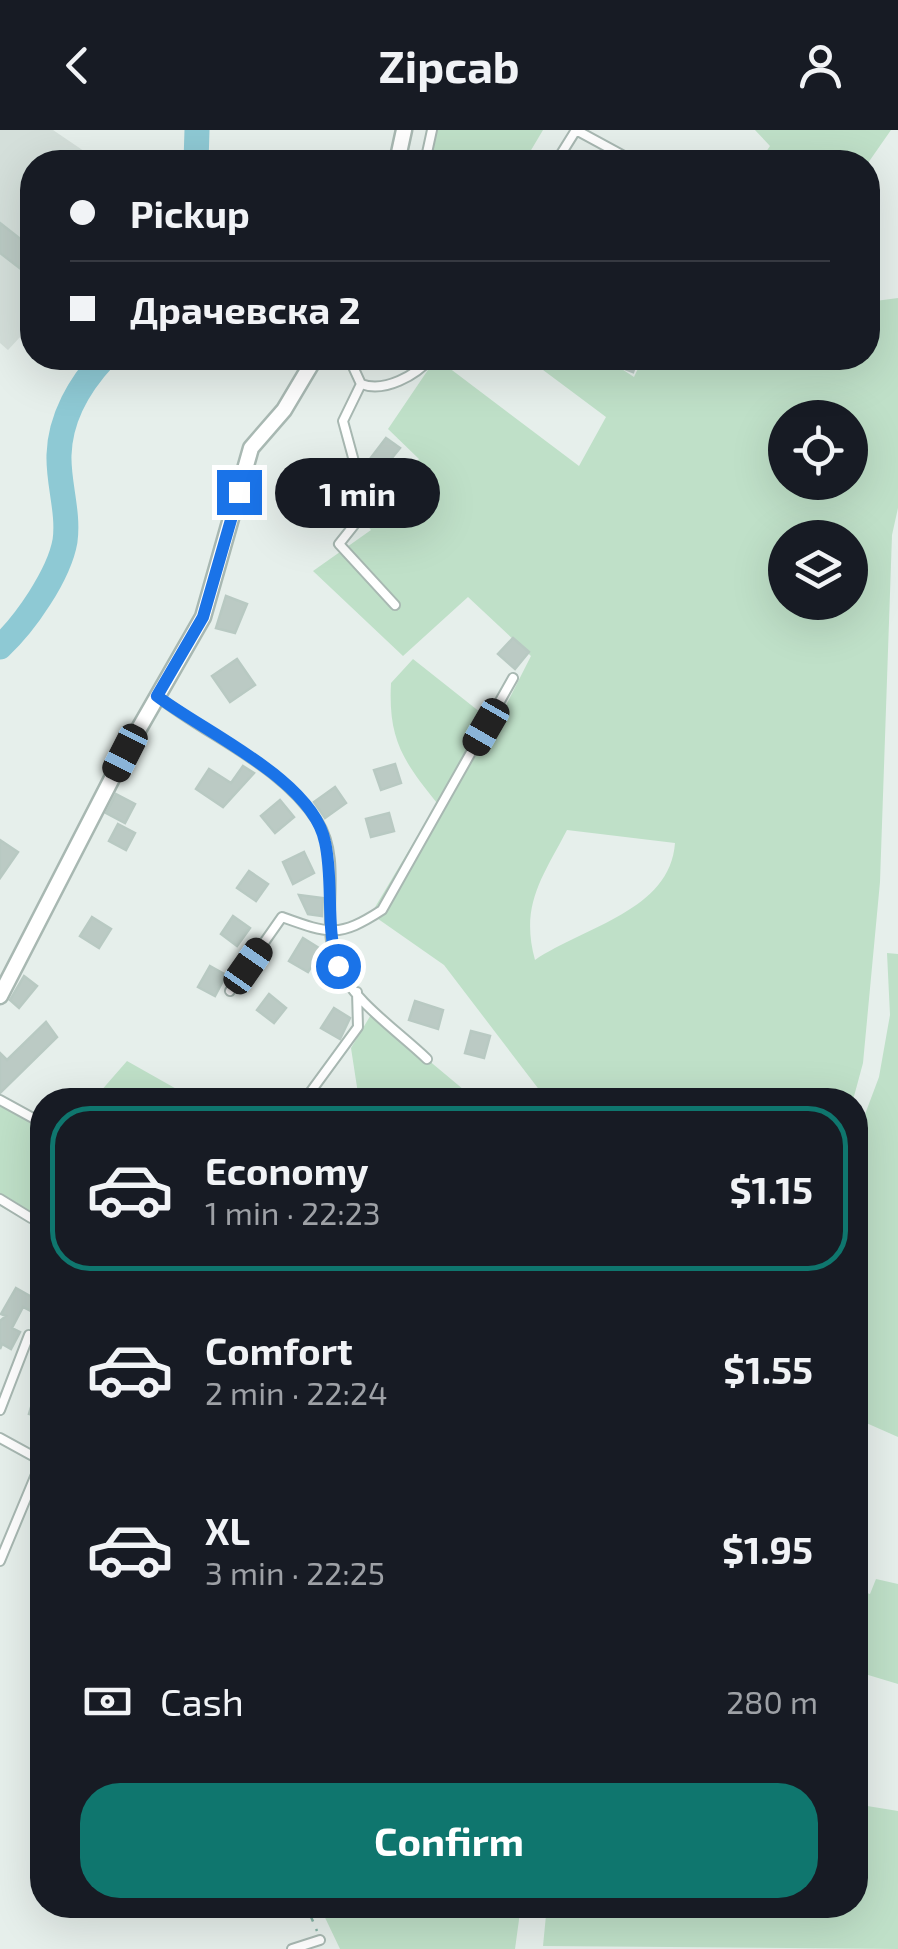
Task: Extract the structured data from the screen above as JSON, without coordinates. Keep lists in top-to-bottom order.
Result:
{
  "page": {
    "header": "Zipcab",
    "banner": ["Pickup", "Драчевска 2"],
    "bubble": "1 min",
    "list": [
      {
        "name": "Economy",
        "note": "1 min · 22:23",
        "value": "$1.15"
      },
      {
        "name": "Comfort",
        "note": "2 min · 22:24",
        "value": "$1.55"
      },
      {
        "name": "XL",
        "note": "3 min · 22:25",
        "value": "$1.95"
      }
    ],
    "pay": ["Cash", "280 m"],
    "buttons": "Confirm"
  }
}
